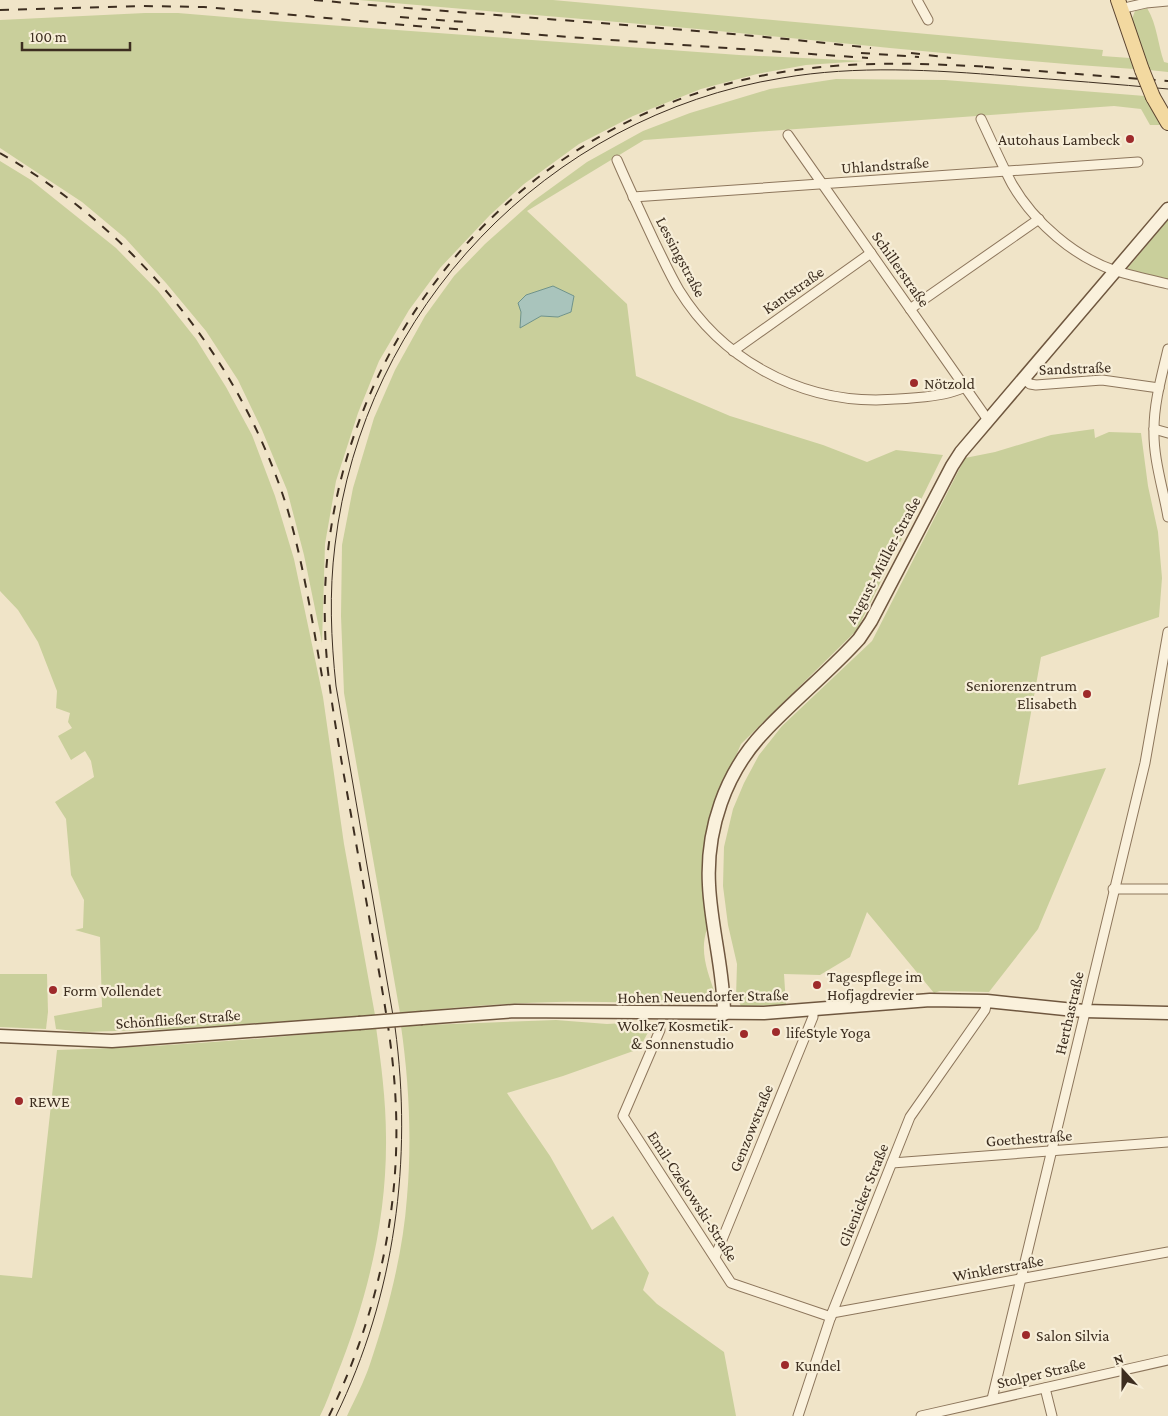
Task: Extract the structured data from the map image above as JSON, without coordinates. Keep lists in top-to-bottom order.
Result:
{
  "streets": {
    "main road": ["August-Müller-Straße", "Hohen Neuendorfer Straße", "Schönfließer Straße"],
    "street": [
      "Uhlandstraße",
      "Lessingstraße",
      "Schillerstraße",
      "Kantstraße",
      "Sandstraße",
      "Herthastraße",
      "Genzowstraße",
      "Goethestraße",
      "Glienicker Straße",
      "Emil-Czekowski-Straße",
      "Winklerstraße",
      "Stolper Straße"
    ]
  },
  "crossings": [
    ["Uhlandstraße", "Lessingstraße"],
    ["Uhlandstraße", "Schillerstraße"],
    ["Lessingstraße", "Schillerstraße"],
    ["Lessingstraße", "Kantstraße"],
    ["Schillerstraße", "Kantstraße"],
    ["Schillerstraße", "August-Müller-Straße"],
    ["Sandstraße", "August-Müller-Straße"],
    ["August-Müller-Straße", "Hohen Neuendorfer Straße"],
    ["Hohen Neuendorfer Straße", "Herthastraße"],
    ["Hohen Neuendorfer Straße", "Schönfließer Straße"],
    ["Hohen Neuendorfer Straße", "Genzowstraße"],
    ["Hohen Neuendorfer Straße", "Glienicker Straße"],
    ["Herthastraße", "Goethestraße"],
    ["Herthastraße", "Winklerstraße"],
    ["Herthastraße", "Stolper Straße"],
    ["Genzowstraße", "Emil-Czekowski-Straße"],
    ["Goethestraße", "Glienicker Straße"],
    ["Glienicker Straße", "Emil-Czekowski-Straße"],
    ["Glienicker Straße", "Winklerstraße"],
    ["Emil-Czekowski-Straße", "Winklerstraße"]
  ],
  "places": [
    "Autohaus Lambeck",
    "Nötzold",
    "Seniorenzentrum Elisabeth",
    "Tagespflege im Hofjagdrevier",
    "Form Vollendet",
    "lifeStyle Yoga",
    "Wolke7 Kosmetik- & Sonnenstudio",
    "REWE",
    "Salon Silvia",
    "Kundel"
  ],
  "scale_bar": "100 m",
  "north": "top"
}
